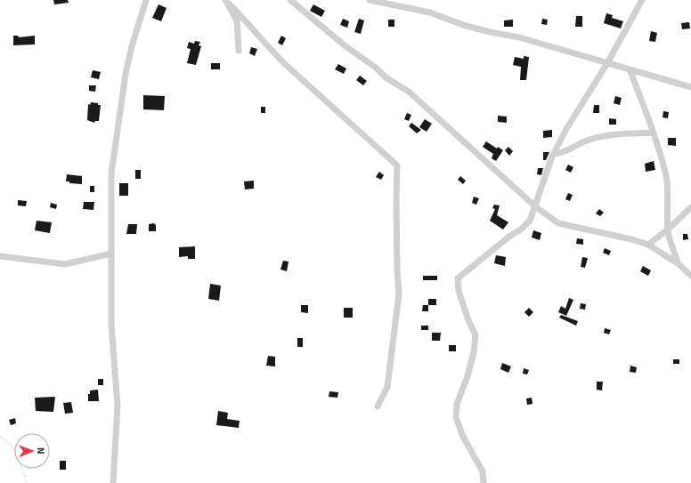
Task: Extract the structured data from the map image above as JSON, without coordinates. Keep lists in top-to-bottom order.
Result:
{
  "north": "right"
}
